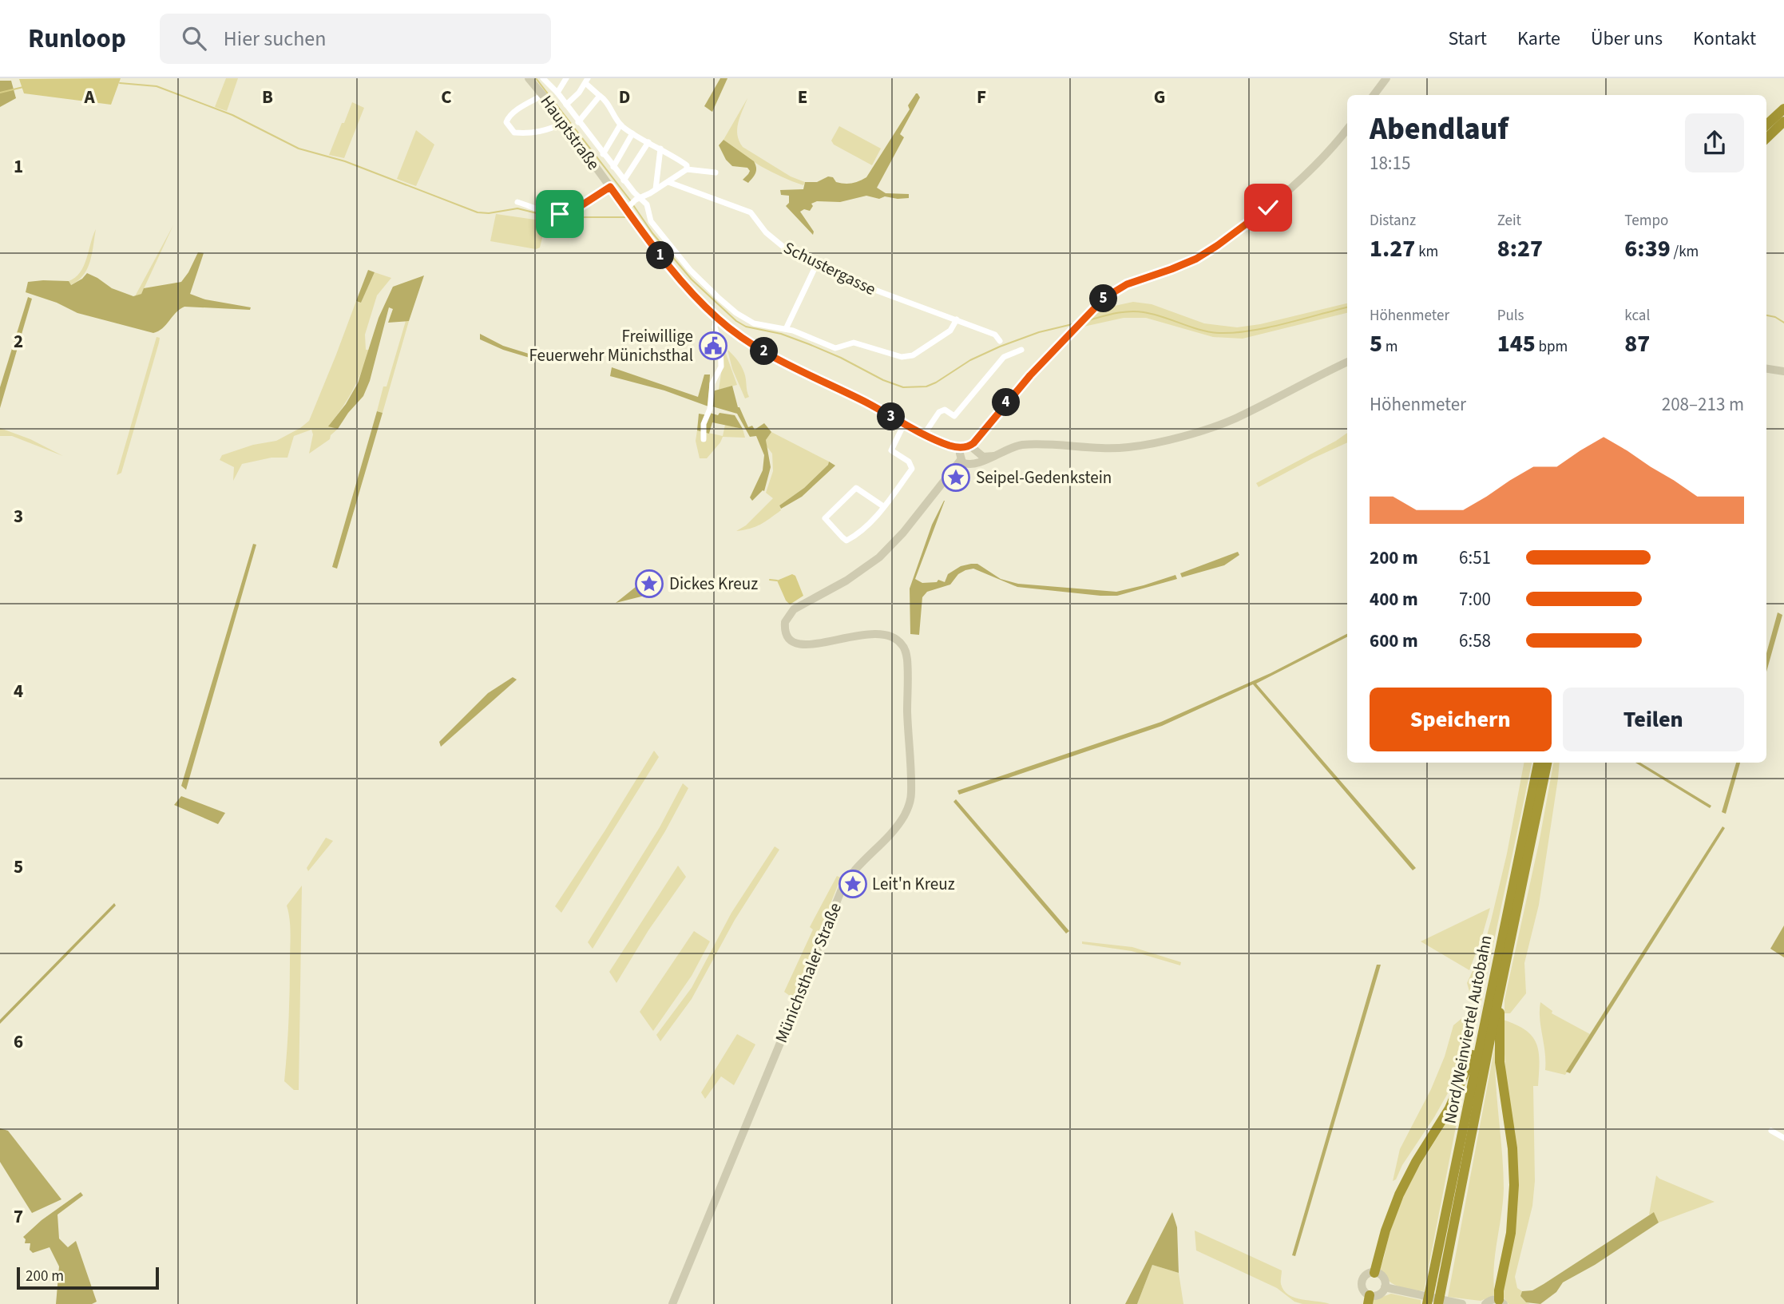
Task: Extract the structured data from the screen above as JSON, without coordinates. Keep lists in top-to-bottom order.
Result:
{
  "streets": {
    "highway": ["Nord/Weinviertel Autobahn"],
    "street": ["Hauptstraße", "Schustergasse", "Münichsthaler Straße"]
  },
  "crossings": [
    ["Hauptstraße", "Schustergasse"],
    ["Hauptstraße", "Münichsthaler Straße"]
  ],
  "places": {
    "public building": ["Freiwillige Feuerwehr Münichsthal"],
    "place": ["Seipel-Gedenkstein", "Dickes Kreuz", "Leit'n Kreuz"]
  },
  "scale_bar": "200 m",
  "page": {
    "header": "Runloop",
    "search": "Hier suchen",
    "nav": [
      "Start",
      "Karte",
      "Über uns",
      "Kontakt"
    ],
    "heading": ["Abendlauf", "18:15"],
    "stats": [
      ["Distanz", "1.27 km"],
      ["Zeit", "8:27"],
      ["Tempo", "6:39 /km"],
      ["Höhenmeter", "5 m"],
      ["Puls", "145 bpm"],
      ["kcal", "87"]
    ],
    "pins": [
      "1",
      "5",
      "2",
      "4",
      "3"
    ],
    "chart": ["Höhenmeter", "208–213 m"],
    "list": [
      {
        "name": "200 m",
        "note": "6:51"
      },
      {
        "name": "400 m",
        "note": "7:00"
      },
      {
        "name": "600 m",
        "note": "6:58"
      }
    ],
    "buttons": ["Speichern", "Teilen"],
    "scale": "200 m"
  },
  "grid": {
    "columns": [
      "A",
      "B",
      "C",
      "D",
      "E",
      "F",
      "G"
    ],
    "rows": [
      "1",
      "2",
      "3",
      "4",
      "5",
      "6",
      "7"
    ]
  }
}
